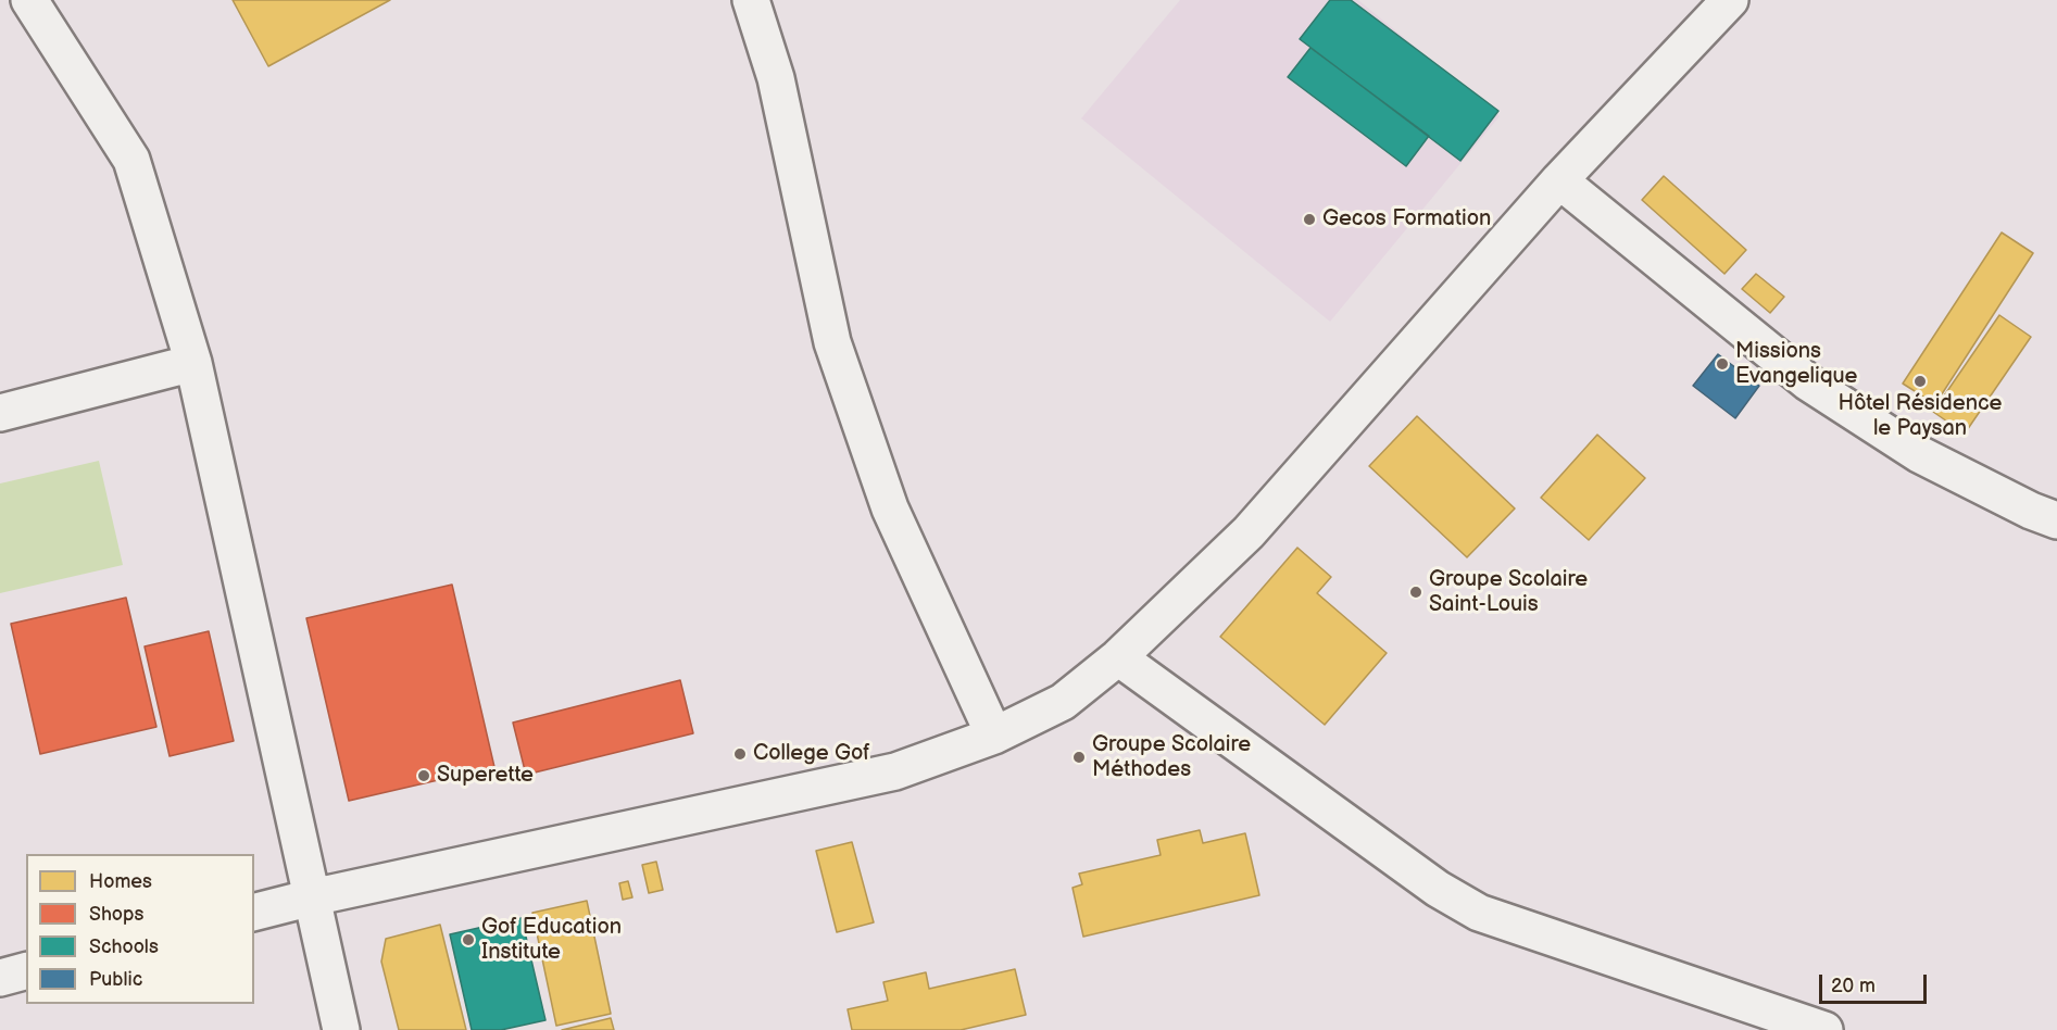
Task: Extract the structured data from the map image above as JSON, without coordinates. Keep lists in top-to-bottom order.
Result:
{
  "places": [
    "Gecos Formation",
    "Missions Evangelique",
    "Hôtel Résidence le Paysan",
    "Groupe Scolaire Saint-Louis",
    "College Gof",
    "Groupe Scolaire Méthodes",
    "Superette",
    "Gof Education Institute"
  ],
  "legend": [
    "Homes",
    "Shops",
    "Schools",
    "Public"
  ],
  "scale_bar": "20 m"
}
